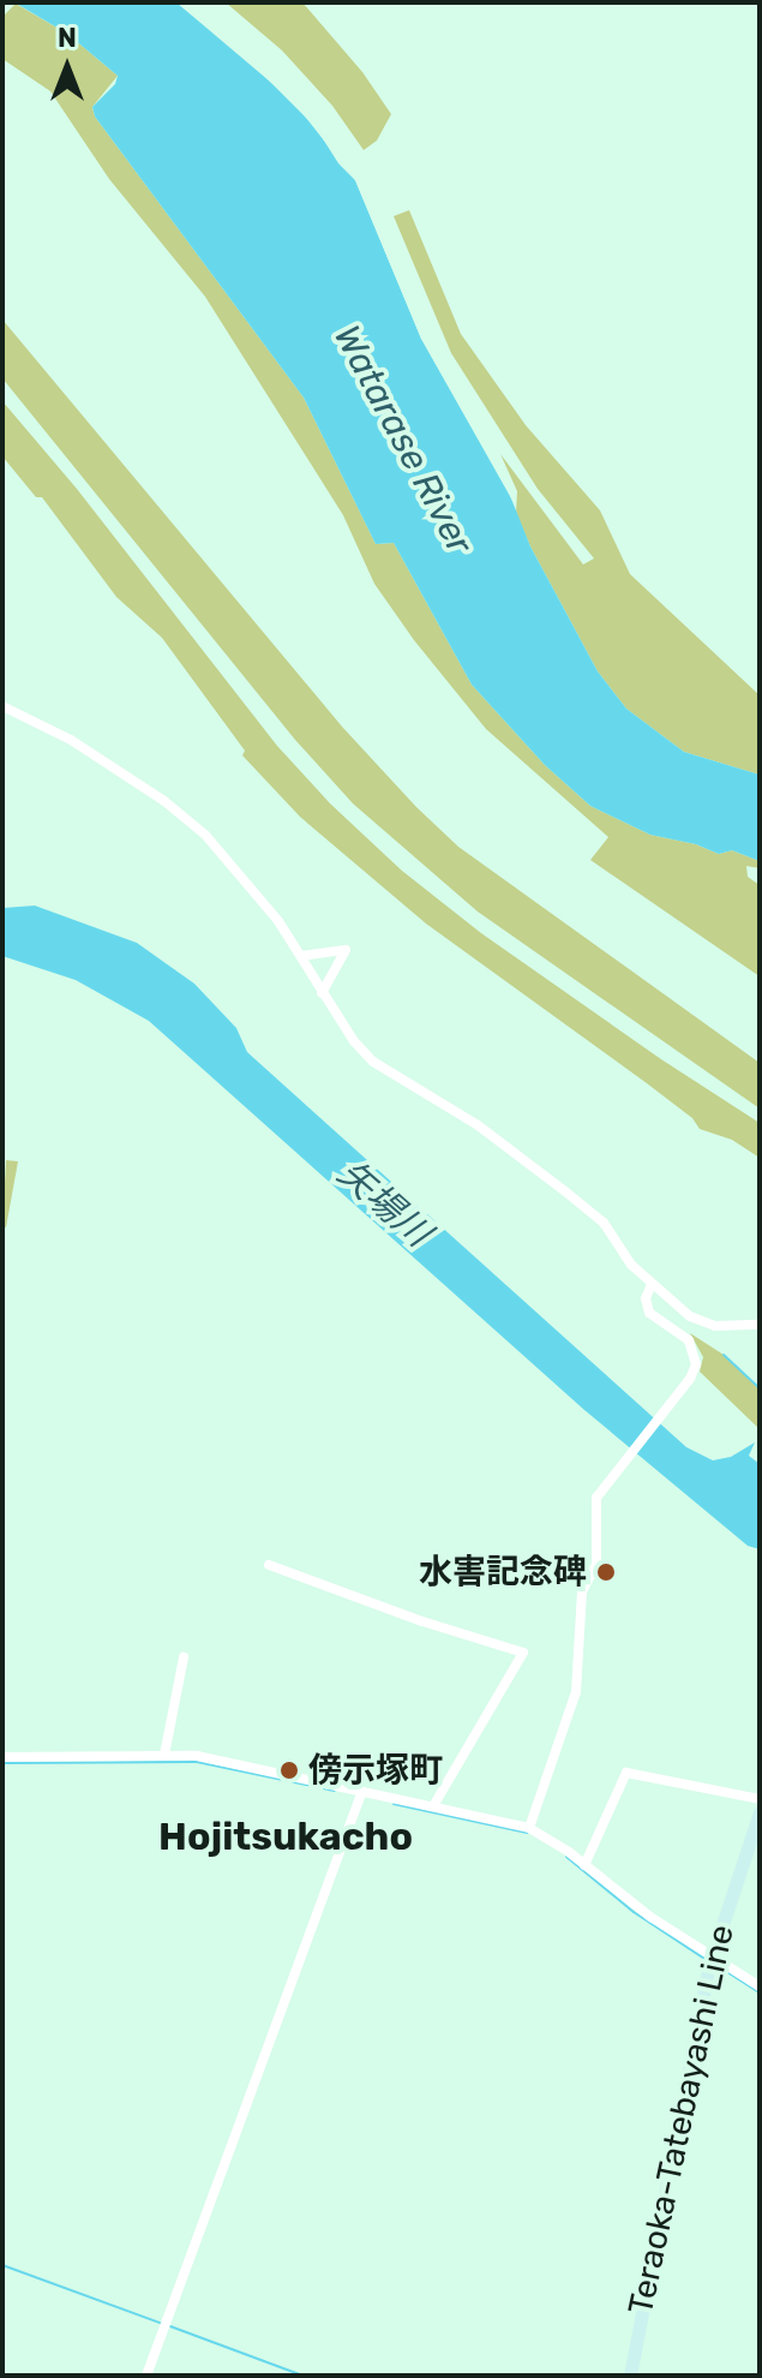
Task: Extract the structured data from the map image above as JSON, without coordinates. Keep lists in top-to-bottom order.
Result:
{
  "streets": {
    "main road": ["Teraoka-Tatebayashi Line"]
  },
  "districts": ["Hojitsukacho"],
  "water": ["Watarase River", "矢場川"],
  "places": ["水害記念碑", "傍示塚町"],
  "north": "top"
}
